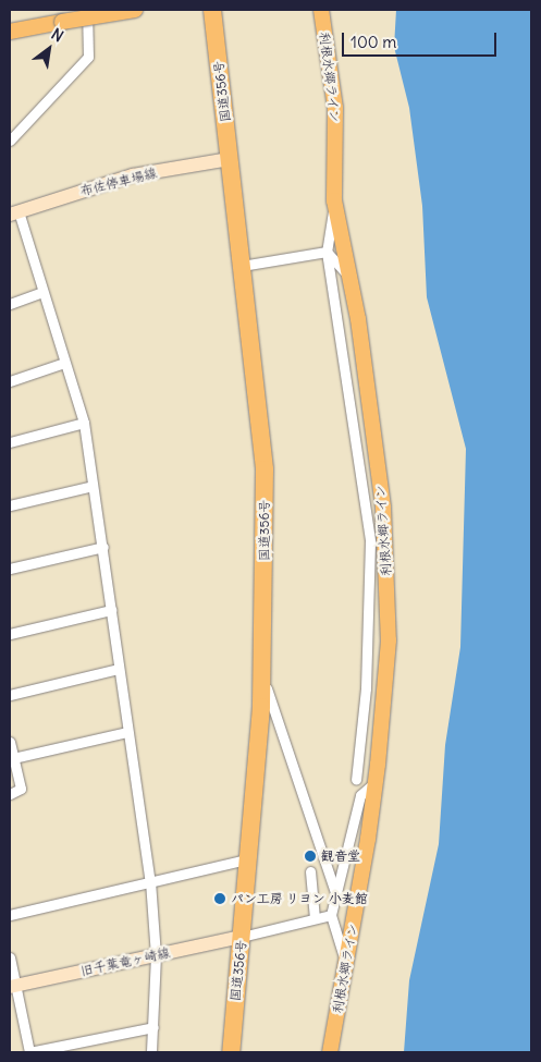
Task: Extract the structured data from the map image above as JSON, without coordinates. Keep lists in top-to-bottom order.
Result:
{
  "streets": {
    "highway": ["国道356号"],
    "main road": ["利根水郷ライン"],
    "street": ["布佐停車場線", "旧千葉竜ヶ崎線"]
  },
  "crossings": [
    ["国道356号", "布佐停車場線"],
    ["国道356号", "旧千葉竜ヶ崎線"]
  ],
  "places": ["観音堂", "パン工房 リヨン 小麦館"],
  "scale_bar": "100 m",
  "north": "top right"
}
